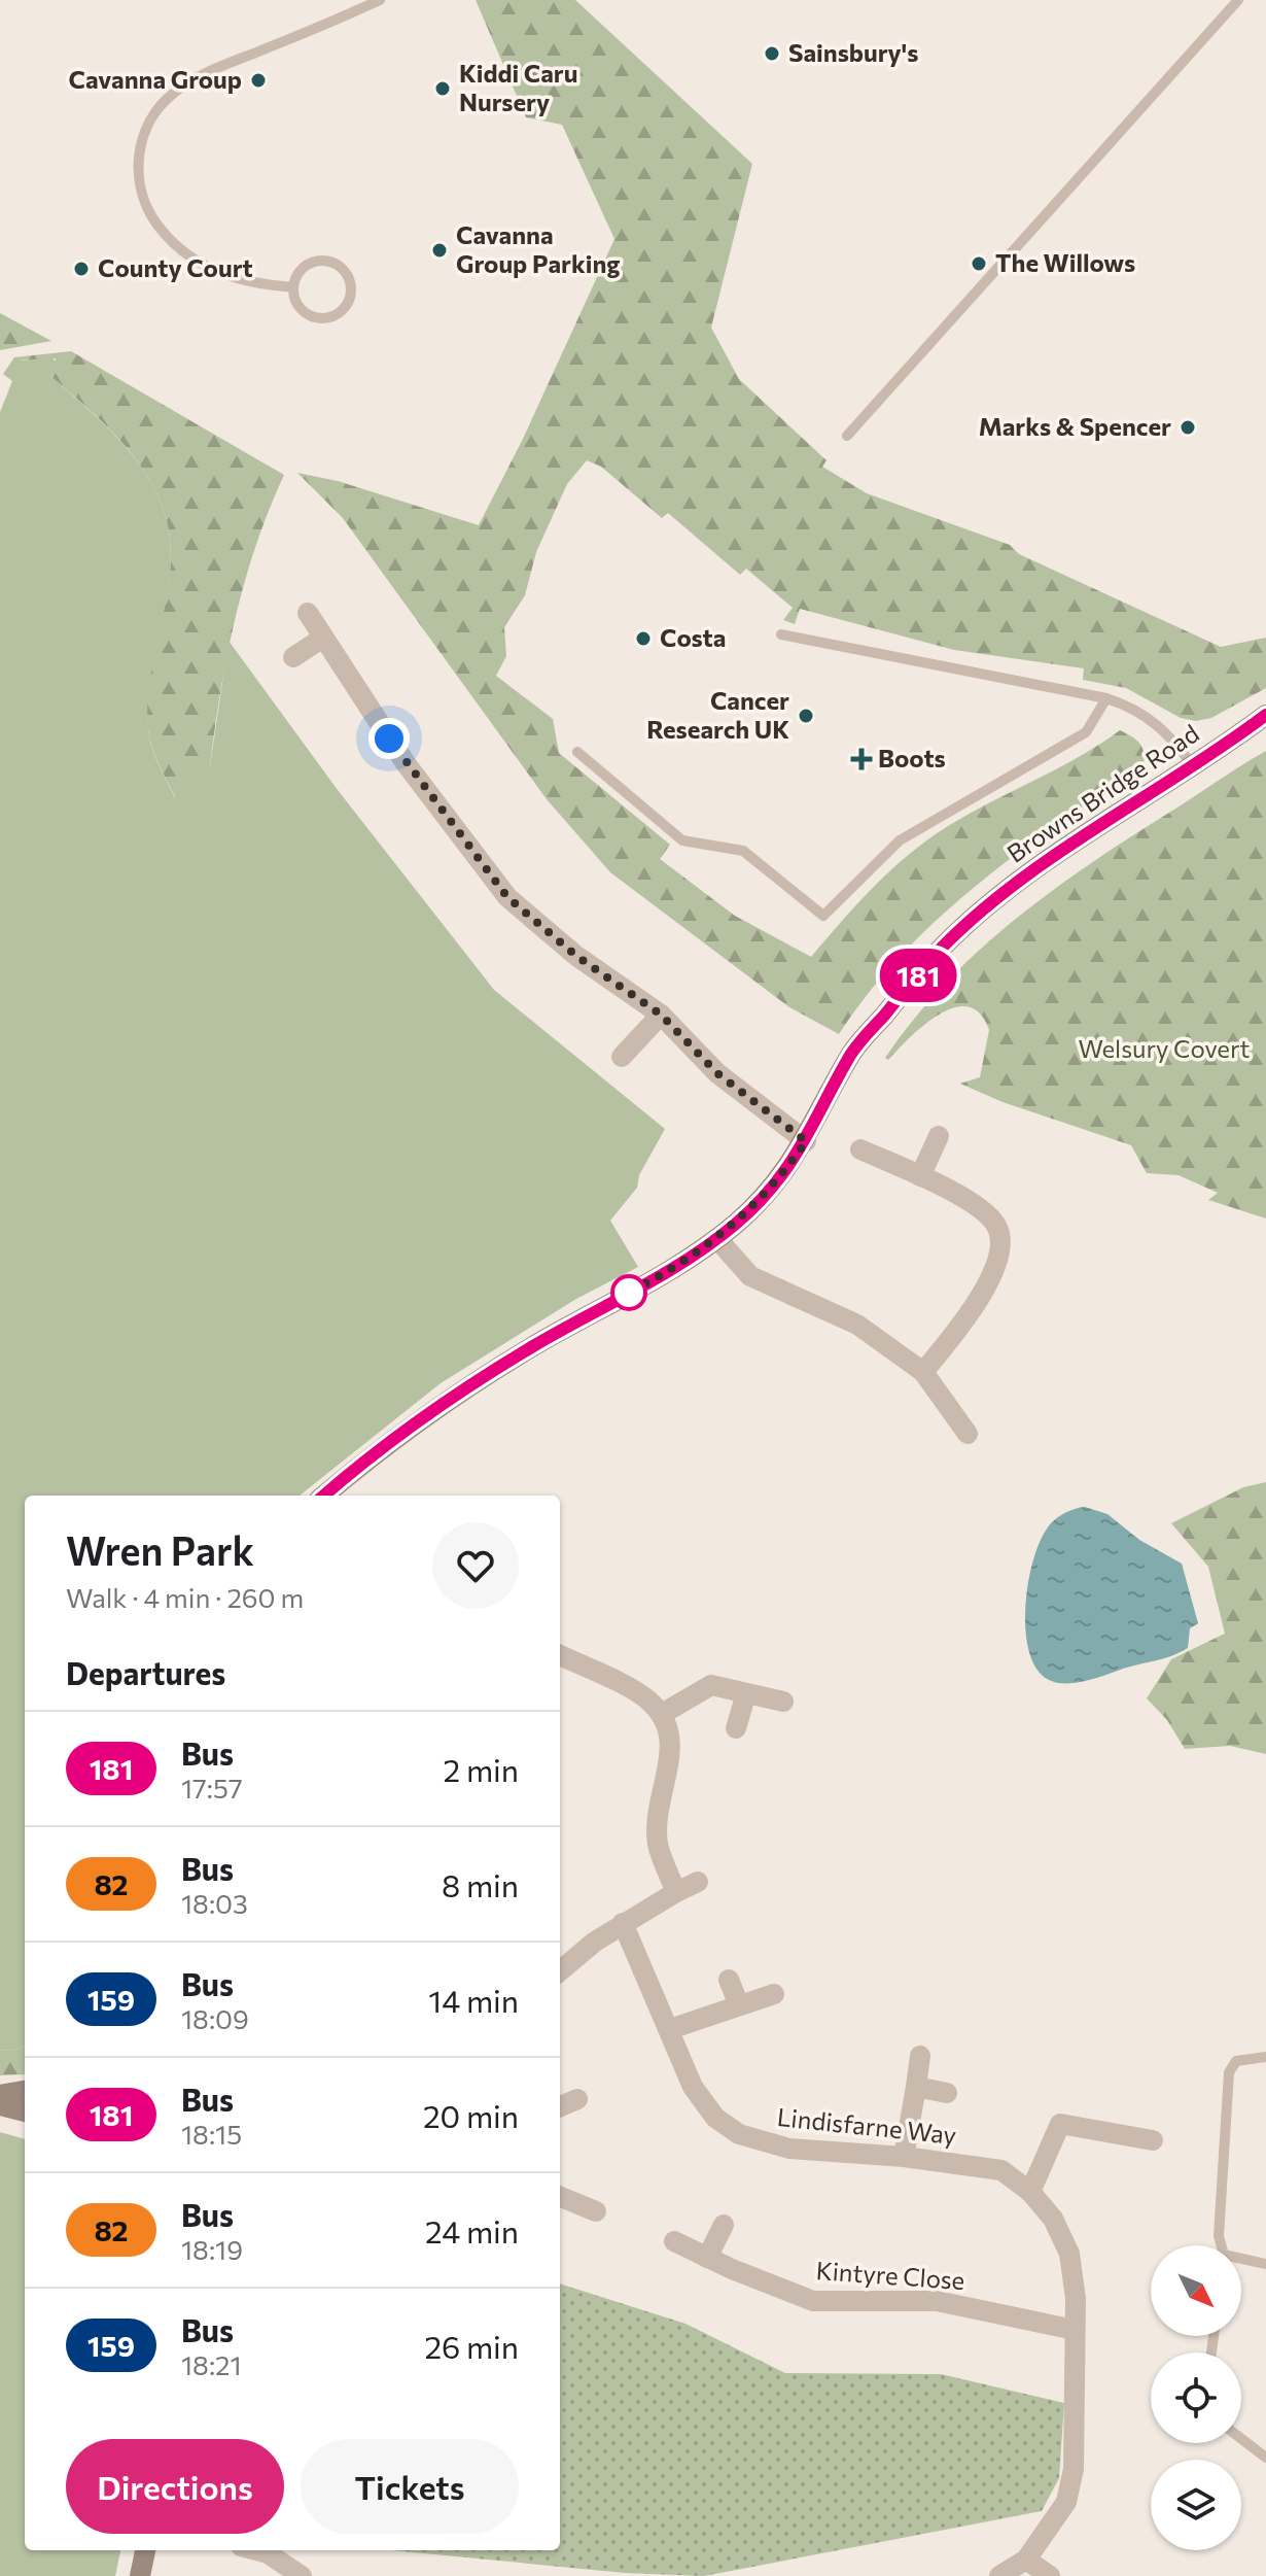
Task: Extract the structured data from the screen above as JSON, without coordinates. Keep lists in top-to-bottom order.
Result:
{
  "streets": {
    "street": ["Browns Bridge Road", "Lindisfarne Way", "Kintyre Close"]
  },
  "crossings": [
    ["Lindisfarne Way", "Kintyre Close"]
  ],
  "parks": ["Welsury Covert"],
  "places": {
    "other": [
      "Sainsbury's",
      "Cavanna Group",
      "Kiddi Caru Nursery",
      "Cavanna Group Parking",
      "The Willows",
      "County Court",
      "Marks & Spencer",
      "Costa",
      "Cancer Research UK"
    ],
    "health": ["Boots"]
  },
  "lines": ["bus line 181"],
  "north": "bottom right",
  "page": {
    "on_map": "181",
    "heading": [
      ["Wren Park", "Walk · 4 min · 260 m"],
      "Departures"
    ],
    "list": [
      {
        "mark": "181",
        "name": "Bus",
        "note": "17:57",
        "value": "2 min"
      },
      {
        "mark": "82",
        "name": "Bus",
        "note": "18:03",
        "value": "8 min"
      },
      {
        "mark": "159",
        "name": "Bus",
        "note": "18:09",
        "value": "14 min"
      },
      {
        "mark": "181",
        "name": "Bus",
        "note": "18:15",
        "value": "20 min"
      },
      {
        "mark": "82",
        "name": "Bus",
        "note": "18:19",
        "value": "24 min"
      },
      {
        "mark": "159",
        "name": "Bus",
        "note": "18:21",
        "value": "26 min"
      }
    ],
    "buttons": ["Directions", "Tickets"]
  }
}
